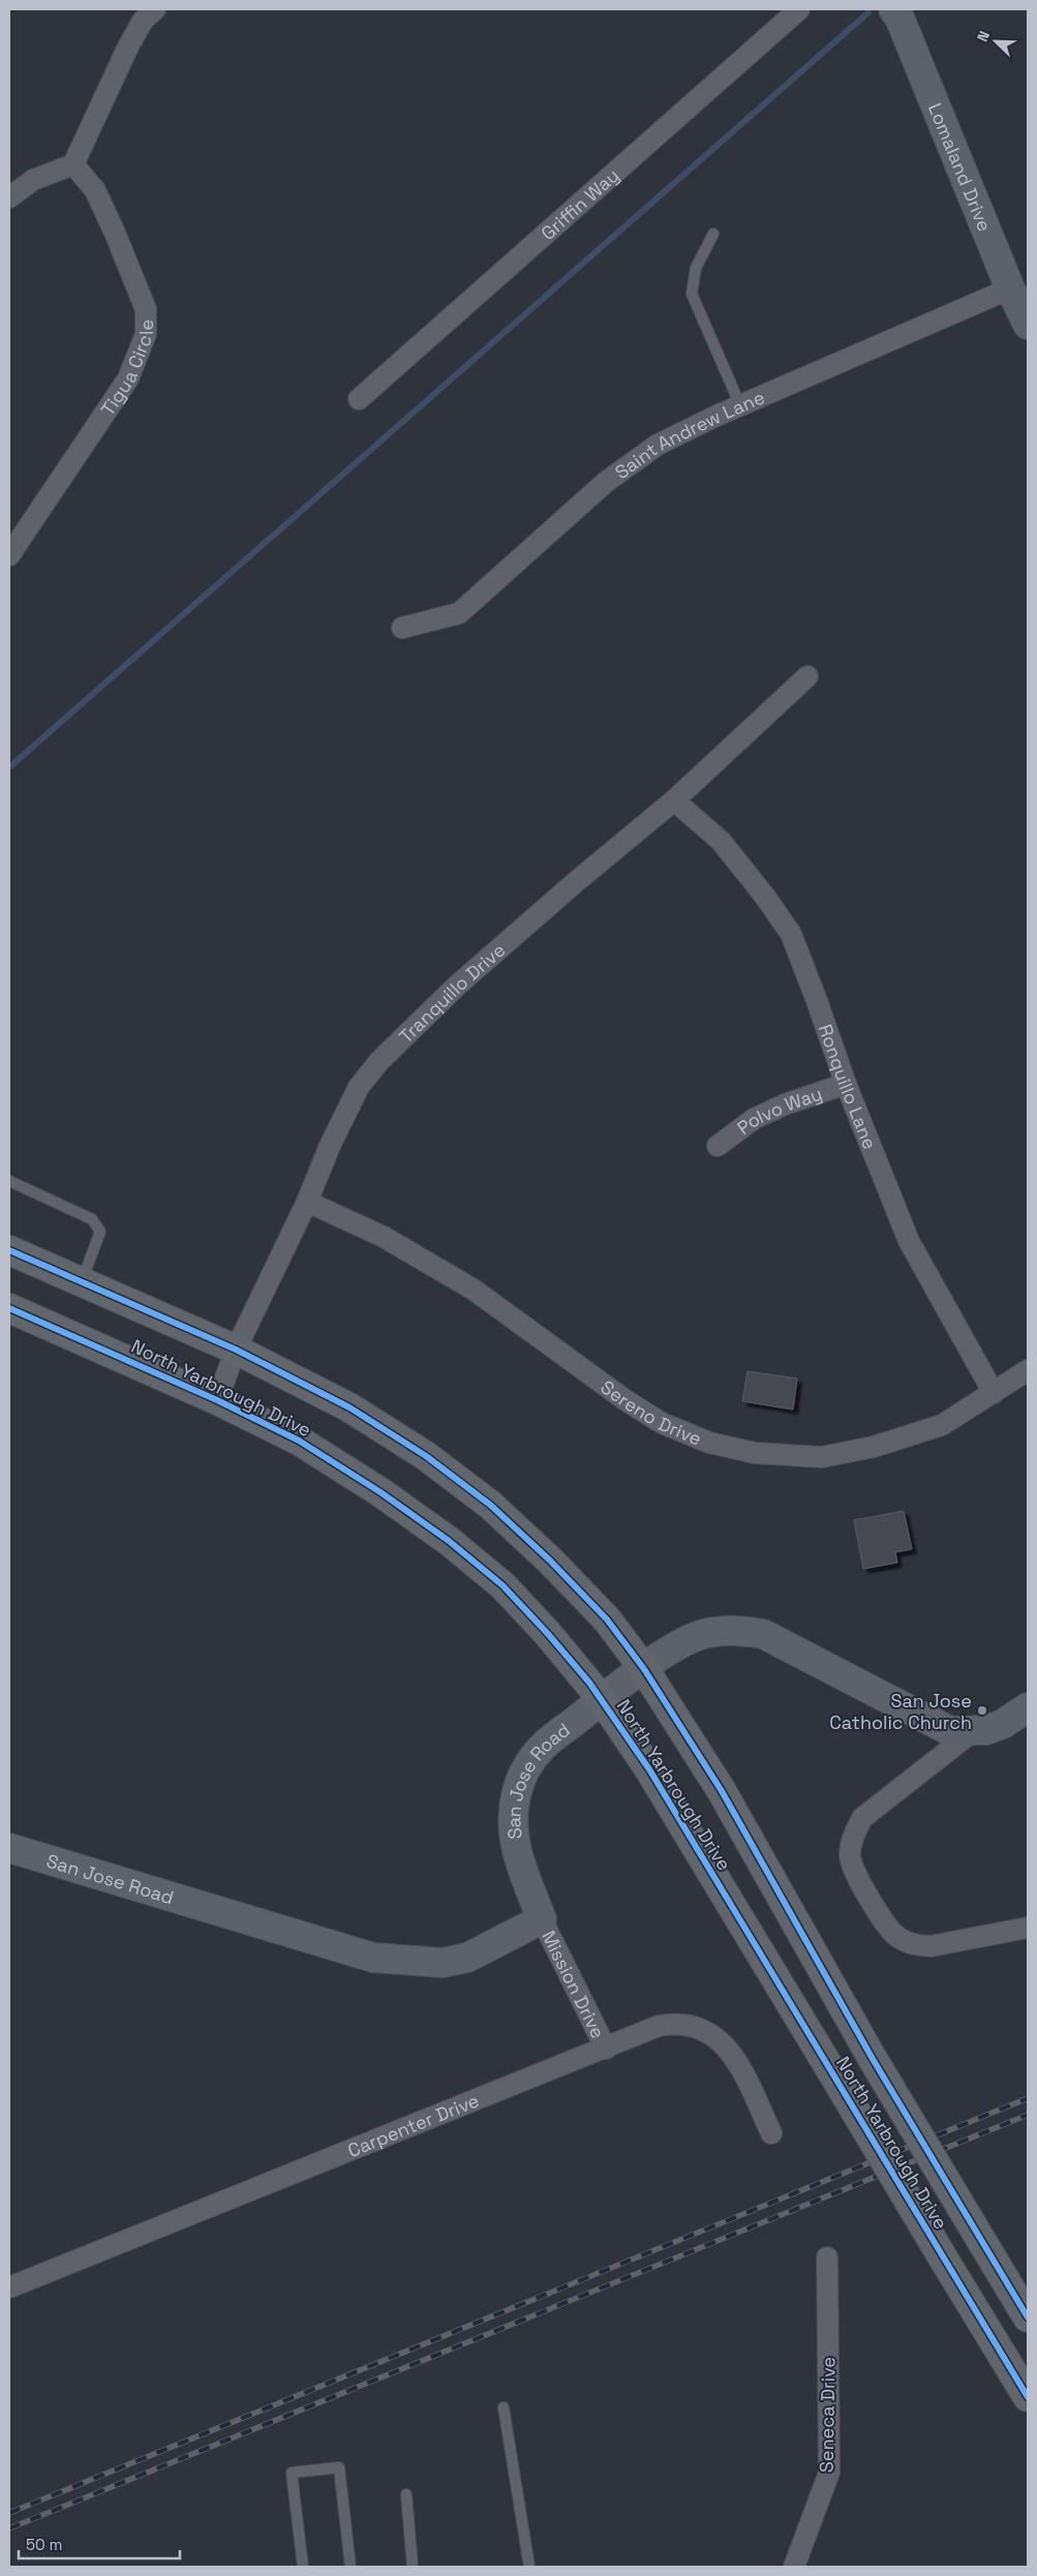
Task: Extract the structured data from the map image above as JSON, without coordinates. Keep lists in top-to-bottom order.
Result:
{
  "streets": {
    "main road": ["North Yarbrough Drive"],
    "street": [
      "Lomaland Drive",
      "Griffin Way",
      "Tigua Circle",
      "Saint Andrew Lane",
      "Tranquillo Drive",
      "Ronquillo Lane",
      "Polvo Way",
      "Sereno Drive",
      "San Jose Road",
      "Mission Drive",
      "Carpenter Drive",
      "Seneca Drive"
    ]
  },
  "crossings": [
    ["Lomaland Drive", "Saint Andrew Lane"],
    ["Tranquillo Drive", "Ronquillo Lane"],
    ["Tranquillo Drive", "North Yarbrough Drive"],
    ["Tranquillo Drive", "Sereno Drive"],
    ["Ronquillo Lane", "Polvo Way"],
    ["Ronquillo Lane", "Sereno Drive"],
    ["North Yarbrough Drive", "San Jose Road"],
    ["San Jose Road", "Mission Drive"],
    ["Mission Drive", "Carpenter Drive"]
  ],
  "places": ["San Jose Catholic Church"],
  "scale_bar": "50 m",
  "north": "top left"
}
